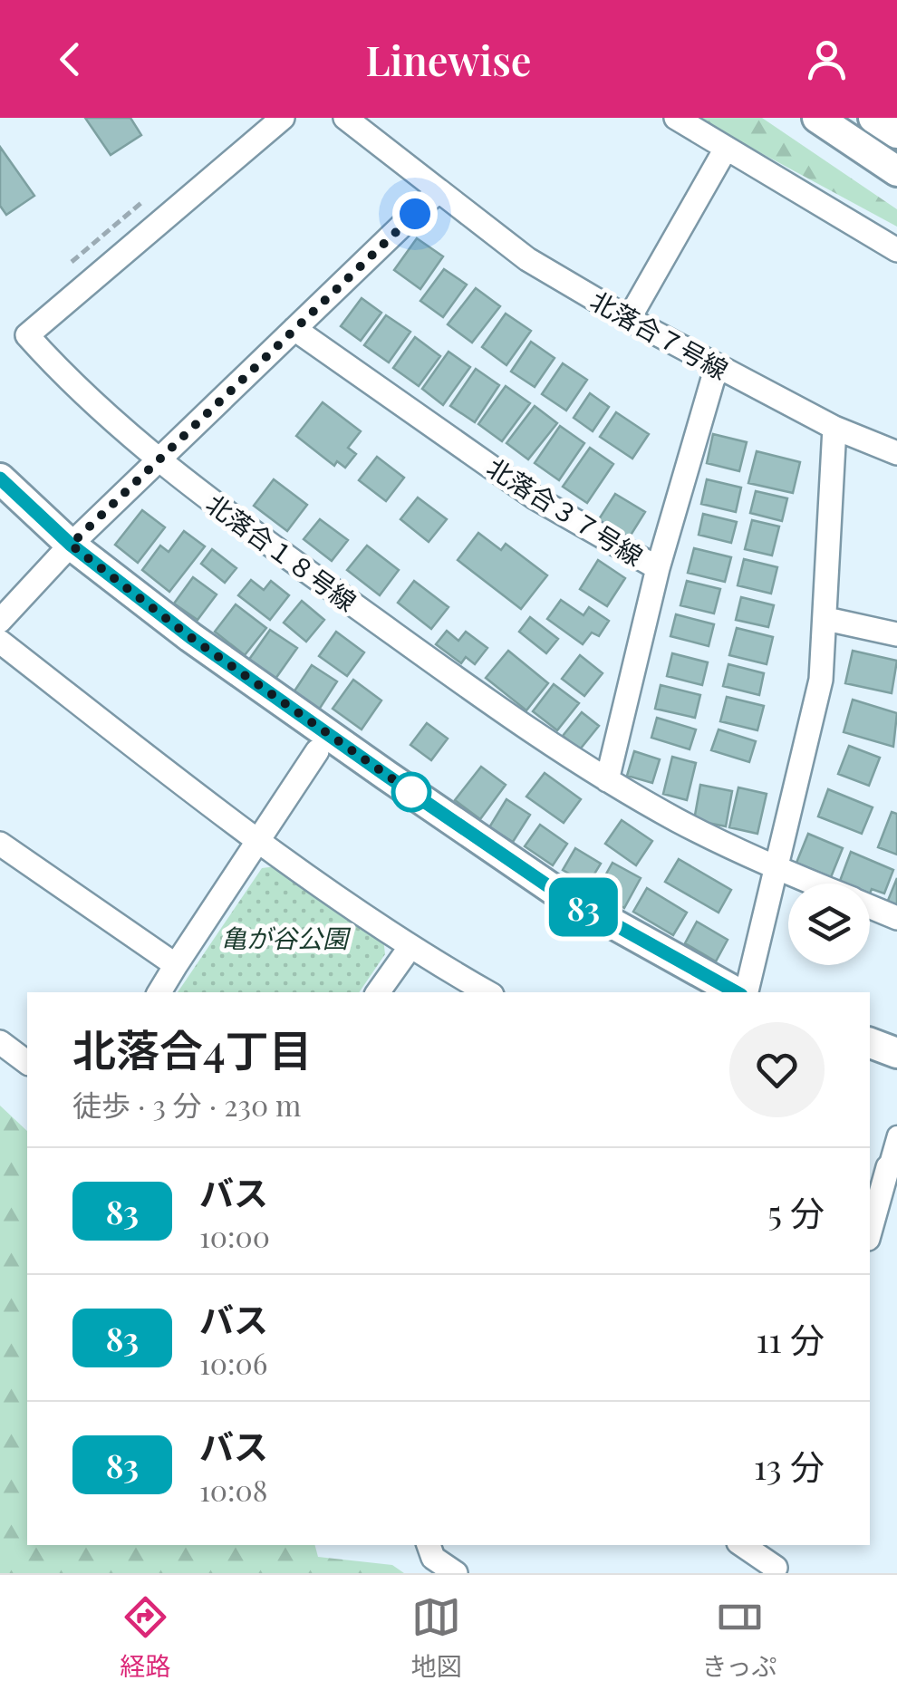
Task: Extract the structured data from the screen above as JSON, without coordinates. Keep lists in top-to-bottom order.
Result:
{
  "streets": {
    "street": ["北落合７号線", "北落合３７号線", "北落合１８号線"]
  },
  "crossings": [
    ["北落合３７号線", "北落合１８号線"]
  ],
  "parks": ["亀が谷公園"],
  "lines": ["bus line 83"],
  "page": {
    "header": "Linewise",
    "on_map": "83",
    "heading": ["北落合4丁目", "徒歩 · 3 分 · 230 m"],
    "list": [
      {
        "mark": "83",
        "name": "バス",
        "note": "10:00",
        "value": "5 分"
      },
      {
        "mark": "83",
        "name": "バス",
        "note": "10:06",
        "value": "11 分"
      },
      {
        "mark": "83",
        "name": "バス",
        "note": "10:08",
        "value": "13 分"
      }
    ],
    "tabs": ["経路", "地図", "きっぷ"]
  }
}
